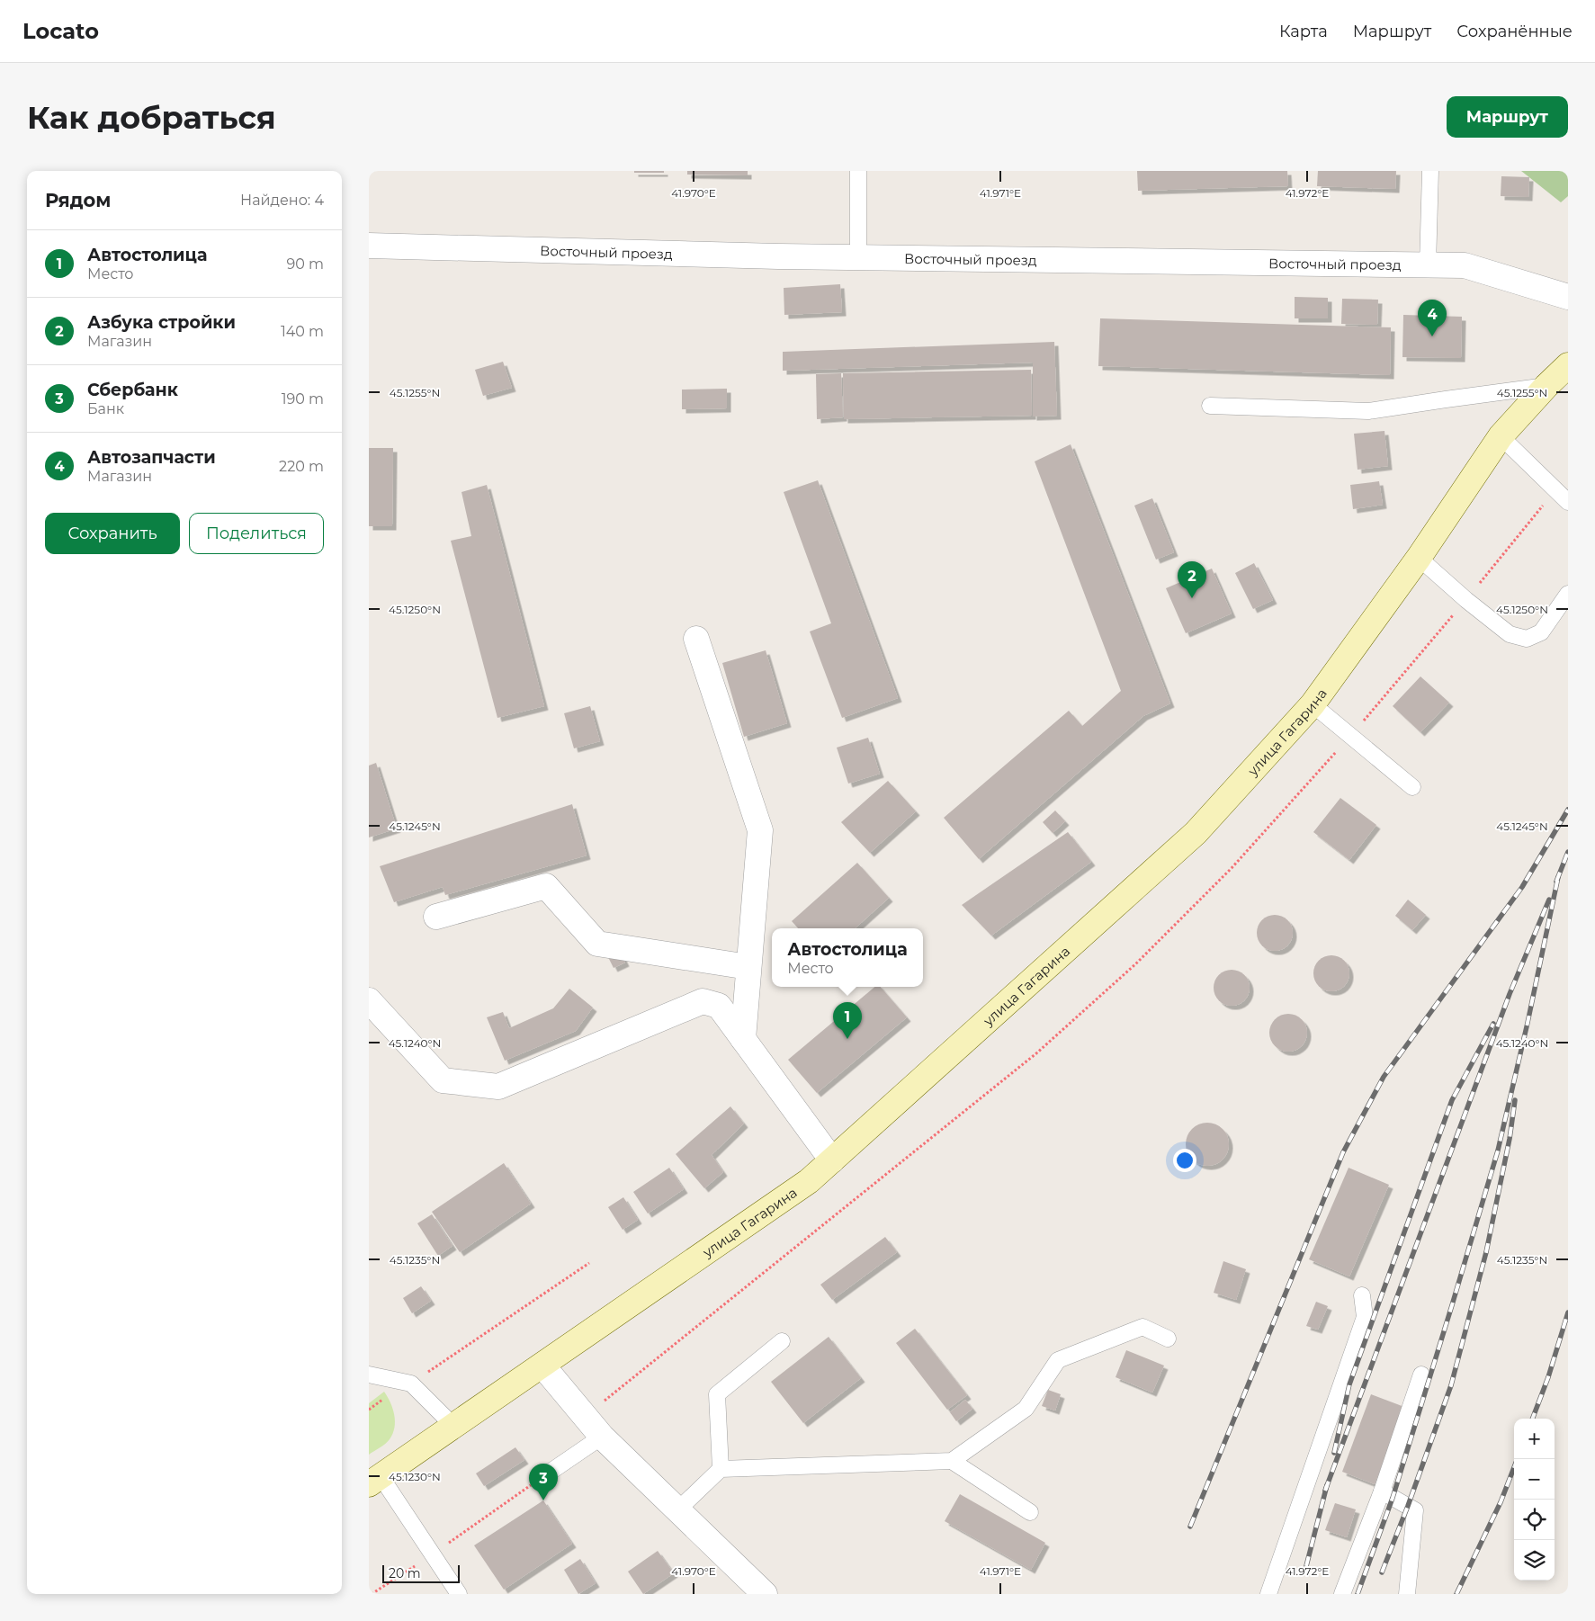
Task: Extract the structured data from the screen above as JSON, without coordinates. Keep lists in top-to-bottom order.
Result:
{
  "streets": {
    "main road": ["улица Гагарина"],
    "street": ["Восточный проезд"]
  },
  "scale_bar": "20 m",
  "page": {
    "header": "Locato",
    "nav": ["Карта", "Маршрут", "Сохранённые"],
    "buttons": [
      "Маршрут",
      ["Сохранить", "Поделиться"]
    ],
    "title": "Как добраться",
    "heading": ["Рядом", "Найдено: 4"],
    "list": [
      {
        "mark": "1",
        "name": "Автостолица",
        "note": "Место",
        "value": "90 m"
      },
      {
        "mark": "2",
        "name": "Азбука стройки",
        "note": "Магазин",
        "value": "140 m"
      },
      {
        "mark": "3",
        "name": "Сбербанк",
        "note": "Банк",
        "value": "190 m"
      },
      {
        "mark": "4",
        "name": "Автозапчасти",
        "note": "Магазин",
        "value": "220 m"
      }
    ],
    "pins": [
      "4",
      "2",
      "1",
      "3"
    ],
    "popup": ["Автостолица", "Место"],
    "map_buttons": ["+", "−"],
    "scale": "20 m"
  },
  "coordinates": [
    "41.970°E",
    "41.971°E",
    "41.972°E",
    "45.1255°N",
    "45.1250°N",
    "45.1245°N",
    "45.1240°N",
    "45.1235°N",
    "45.1230°N"
  ]
}
